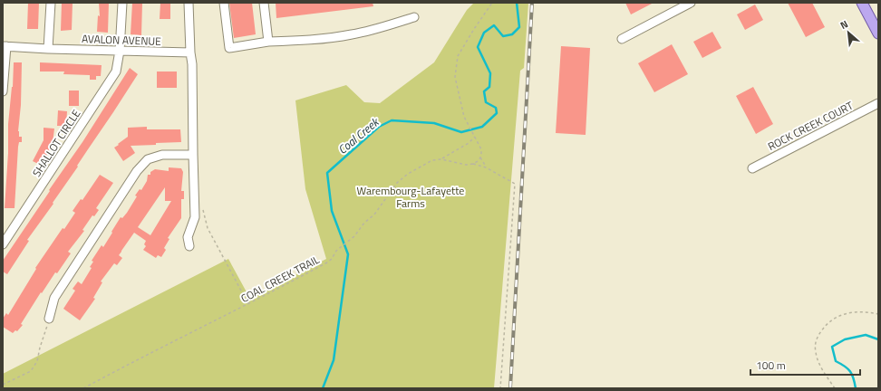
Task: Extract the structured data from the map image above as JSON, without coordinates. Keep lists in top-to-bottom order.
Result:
{
  "streets": {
    "street": ["AVALON AVENUE", "ROCK CREEK COURT", "SHALLOT CIRCLE"],
    "path": ["COAL CREEK TRAIL"]
  },
  "crossings": [
    ["AVALON AVENUE", "SHALLOT CIRCLE"]
  ],
  "water": ["Coal Creek"],
  "parks": ["Warembourg-Lafayette Farms"],
  "scale_bar": "100 m",
  "north": "top left"
}
